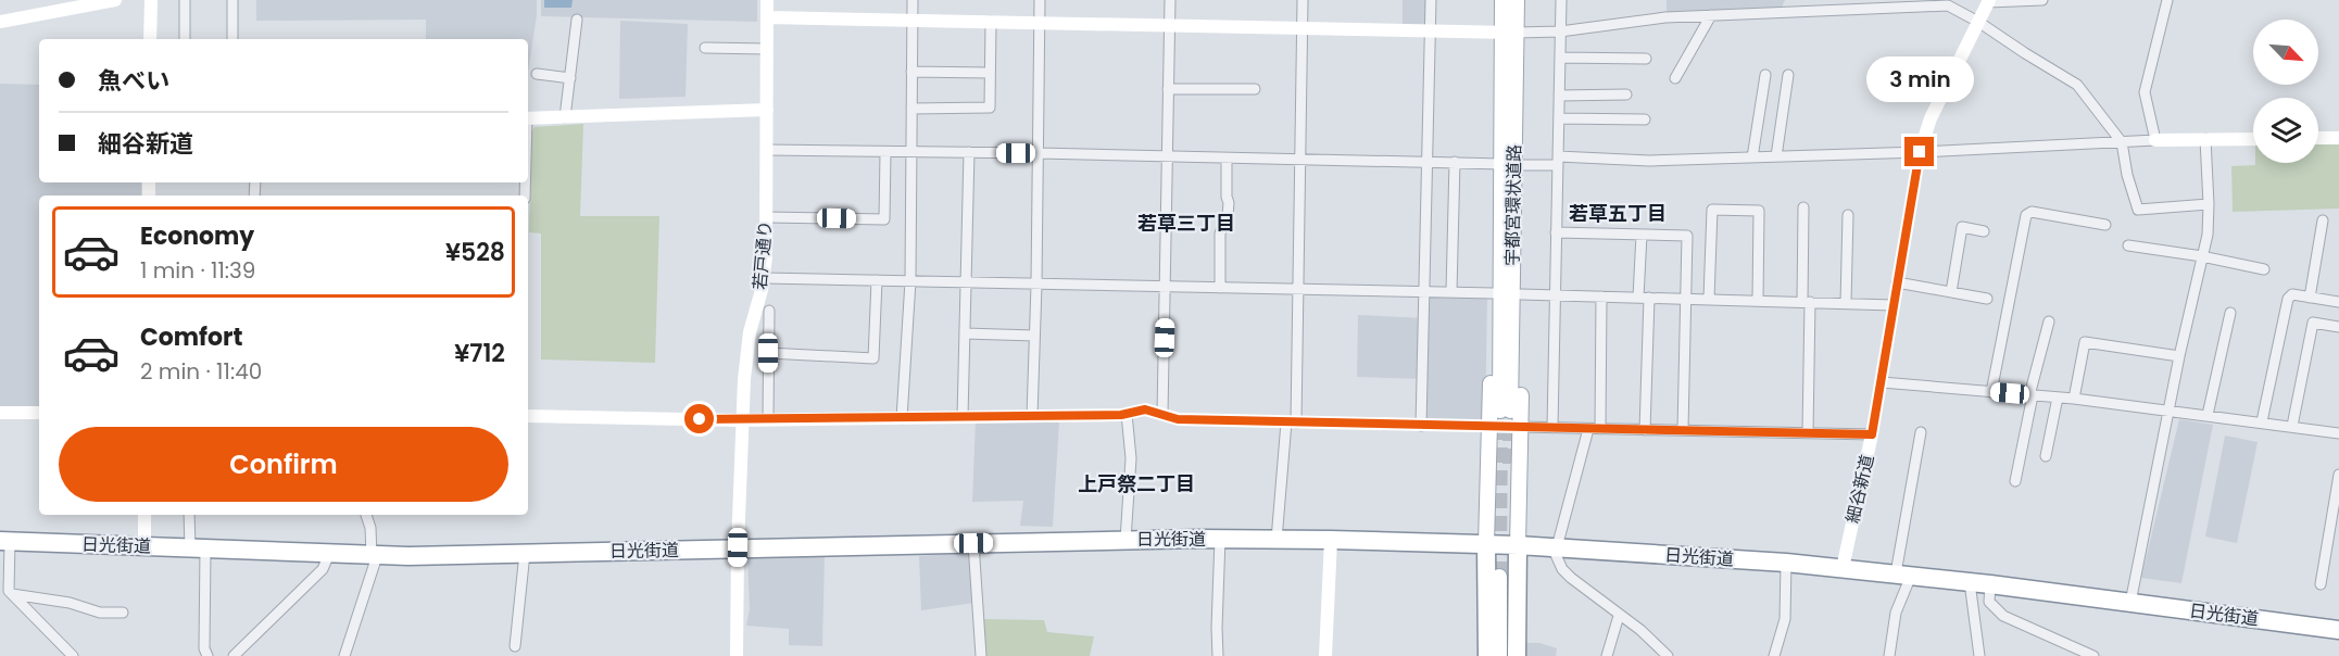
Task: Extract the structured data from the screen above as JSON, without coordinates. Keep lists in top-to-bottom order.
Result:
{
  "streets": {
    "highway": ["日光街道"],
    "main road": ["宇都宮環状道路"],
    "street": ["若戸通り", "細谷新道"]
  },
  "crossings": [
    ["若戸通り", "日光街道"],
    ["細谷新道", "日光街道"]
  ],
  "districts": ["若草五丁目", "若草三丁目", "上戸祭二丁目"],
  "north": "bottom right",
  "page": {
    "banner": ["魚べい", "細谷新道"],
    "bubble": "3 min",
    "list": [
      {
        "name": "Economy",
        "note": "1 min · 11:39",
        "value": "¥528"
      },
      {
        "name": "Comfort",
        "note": "2 min · 11:40",
        "value": "¥712"
      }
    ],
    "buttons": "Confirm"
  }
}
